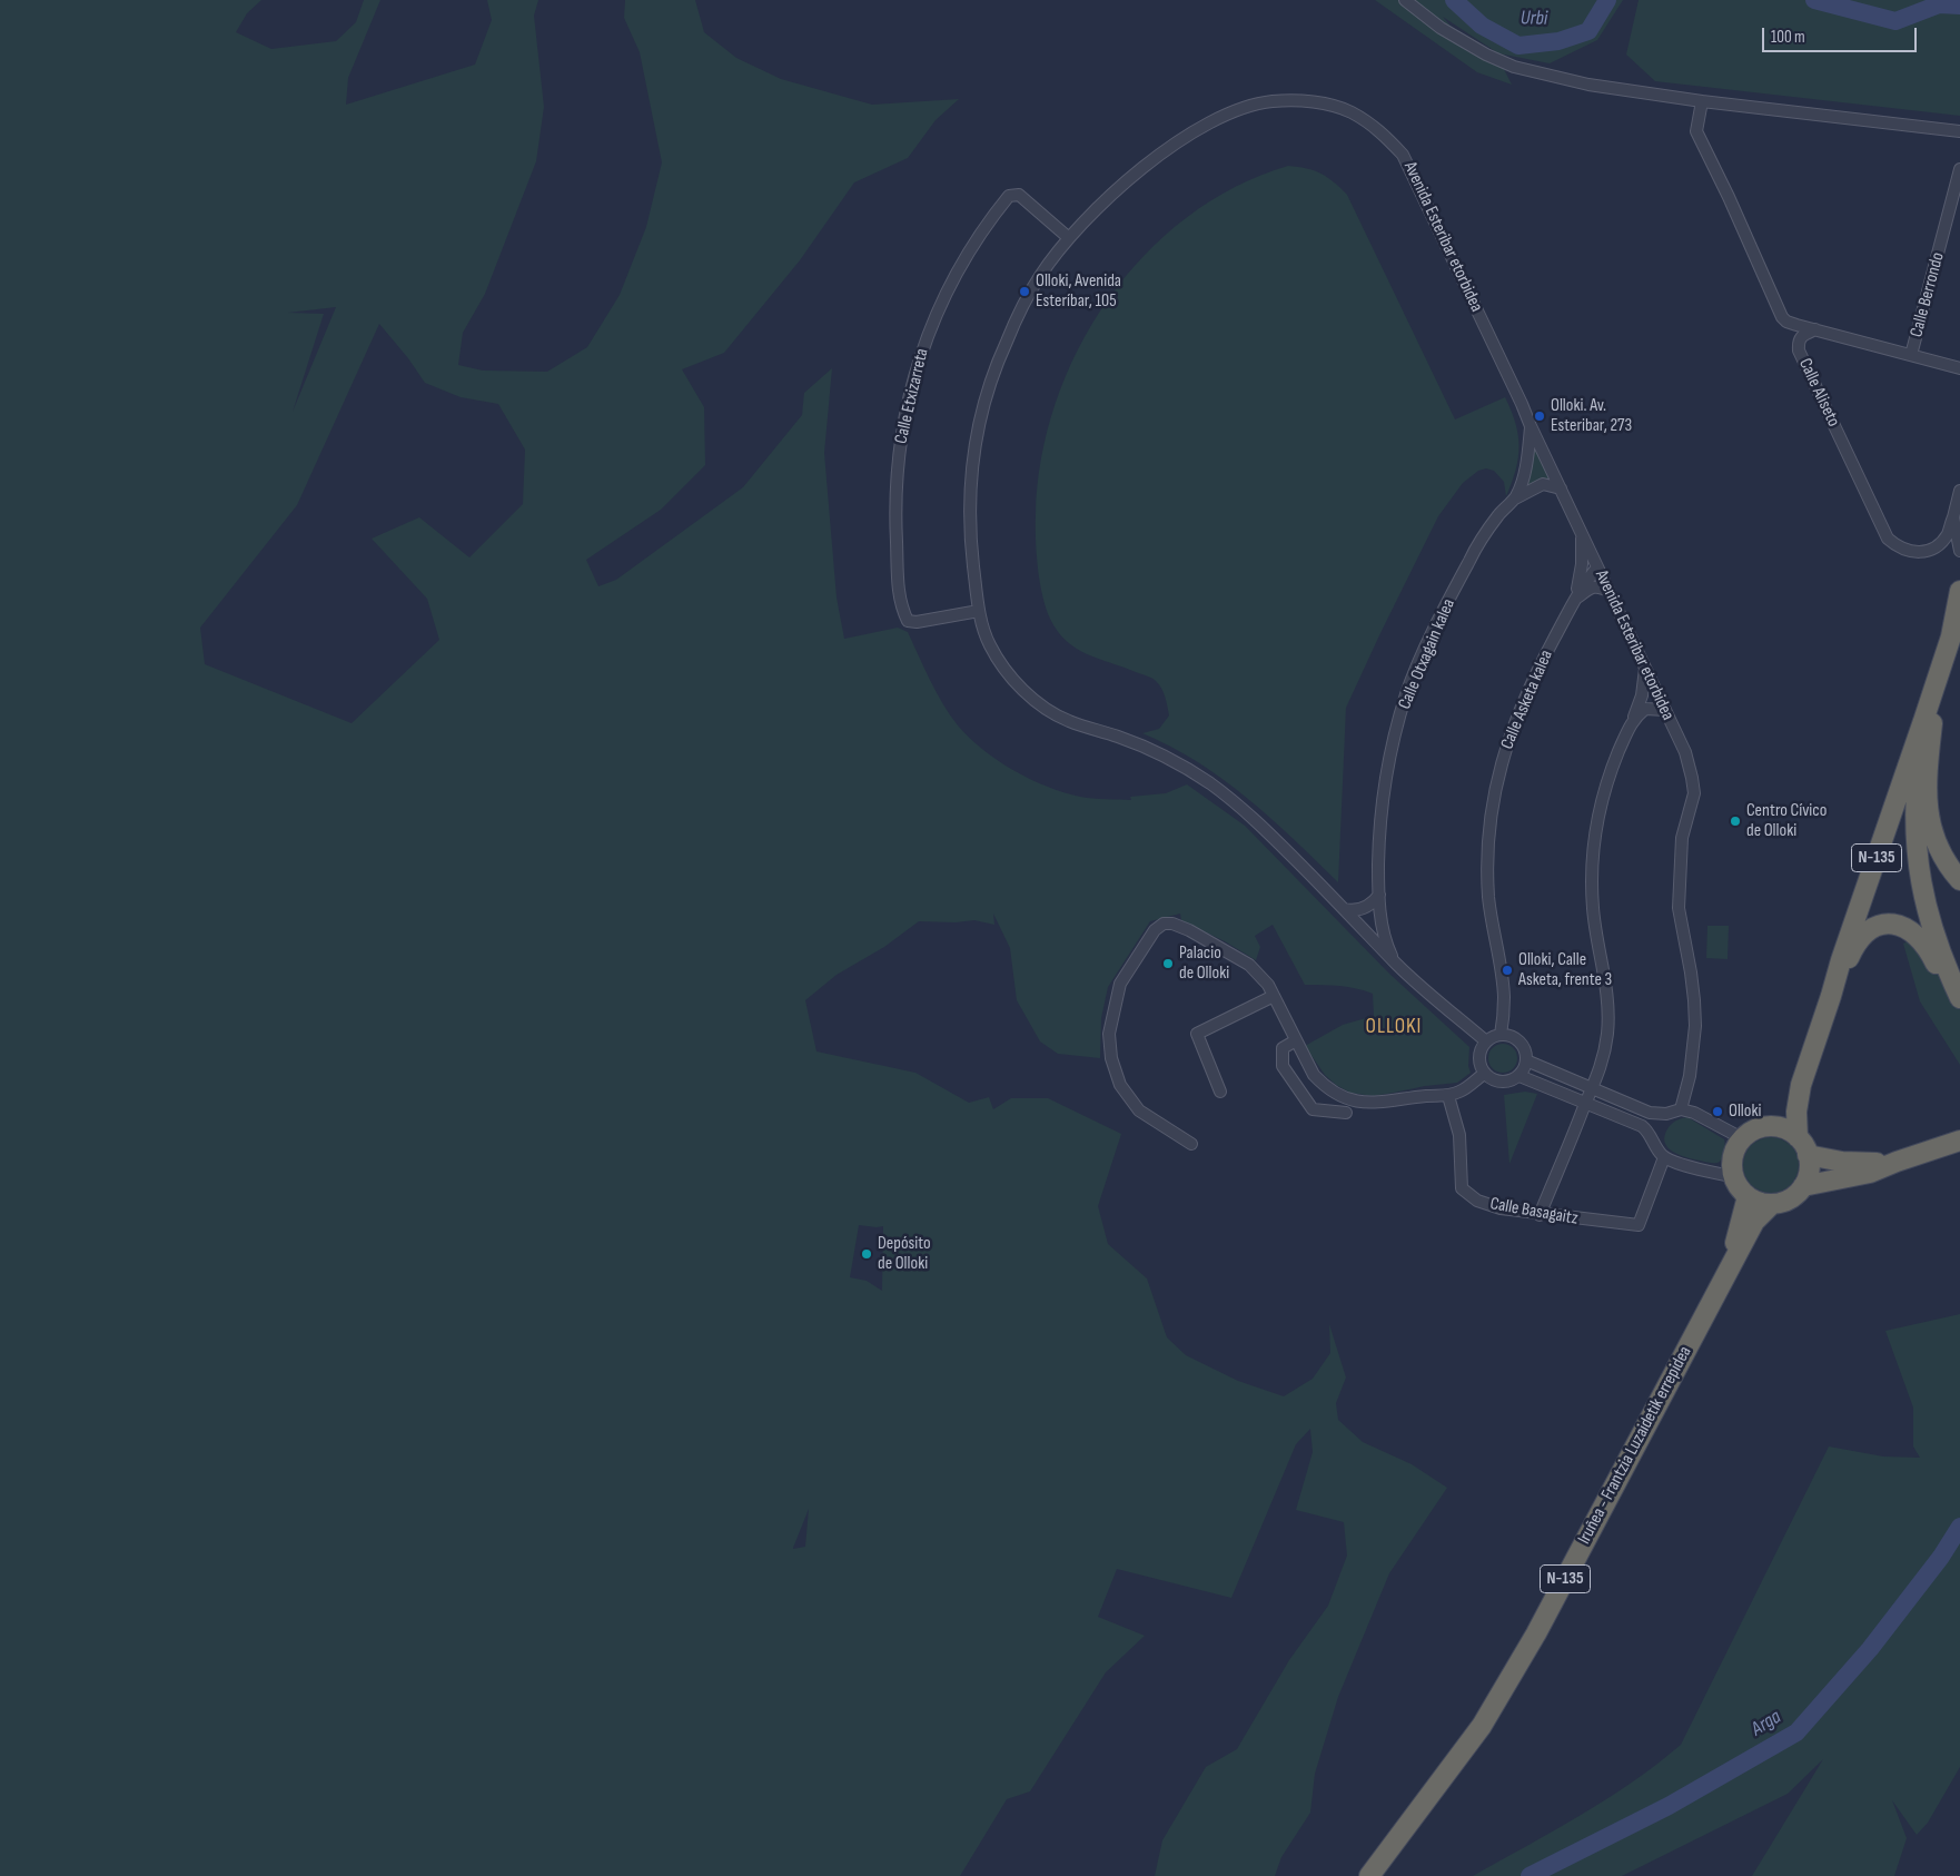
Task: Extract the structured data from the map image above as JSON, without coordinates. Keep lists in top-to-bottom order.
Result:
{
  "streets": {
    "highway": ["N-135", "Iruñea - Frantzia Luzaidetik errepidea"],
    "street": [
      "Avenida Esteribar etorbidea",
      "Calle Berrondo",
      "Calle Aliseto",
      "Calle Etxizarreta",
      "Calle Otxagain kalea",
      "Calle Asketa kalea",
      "Calle Basagaitz"
    ]
  },
  "crossings": [
    ["Avenida Esteribar etorbidea", "Calle Etxizarreta"],
    ["Avenida Esteribar etorbidea", "Calle Otxagain kalea"],
    ["Avenida Esteribar etorbidea", "Calle Asketa kalea"],
    ["Calle Berrondo", "Calle Aliseto"],
    ["N-135", "Iruñea - Frantzia Luzaidetik errepidea"]
  ],
  "districts": ["OLLOKI"],
  "water": ["Urbi", "Arga"],
  "places": [
    "Olloki, Avenida Esteríbar, 105",
    "Olloki. Av. Esteribar, 273",
    "Centro Cívico de Olloki",
    "Palacio de Olloki",
    "Olloki, Calle Asketa, frente 3",
    "Olloki",
    "Depósito de Olloki"
  ],
  "scale_bar": "100 m"
}
